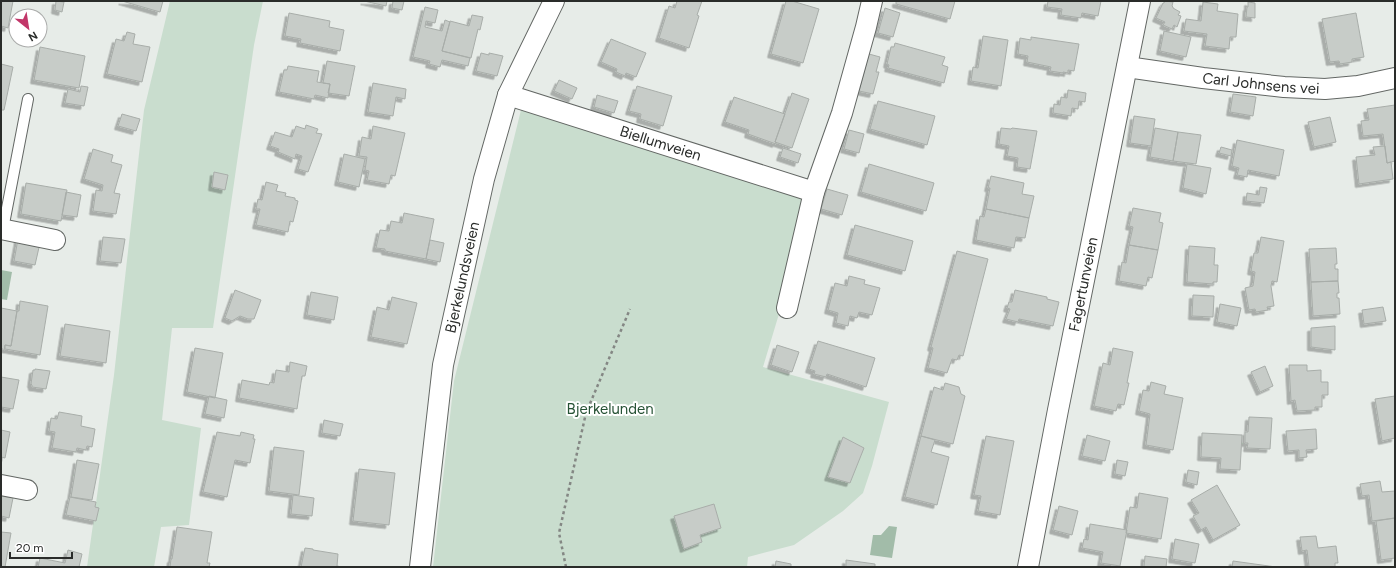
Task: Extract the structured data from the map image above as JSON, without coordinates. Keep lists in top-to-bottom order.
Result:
{
  "streets": {
    "street": [
      "Carl Johnsens vei",
      "Biellumveien",
      "Bjerkelundsveien",
      "Fagertunveien"
    ]
  },
  "crossings": [
    ["Carl Johnsens vei", "Fagertunveien"],
    ["Biellumveien", "Bjerkelundsveien"]
  ],
  "parks": ["Bjerkelunden"],
  "scale_bar": "20 m",
  "north": "bottom right"
}
